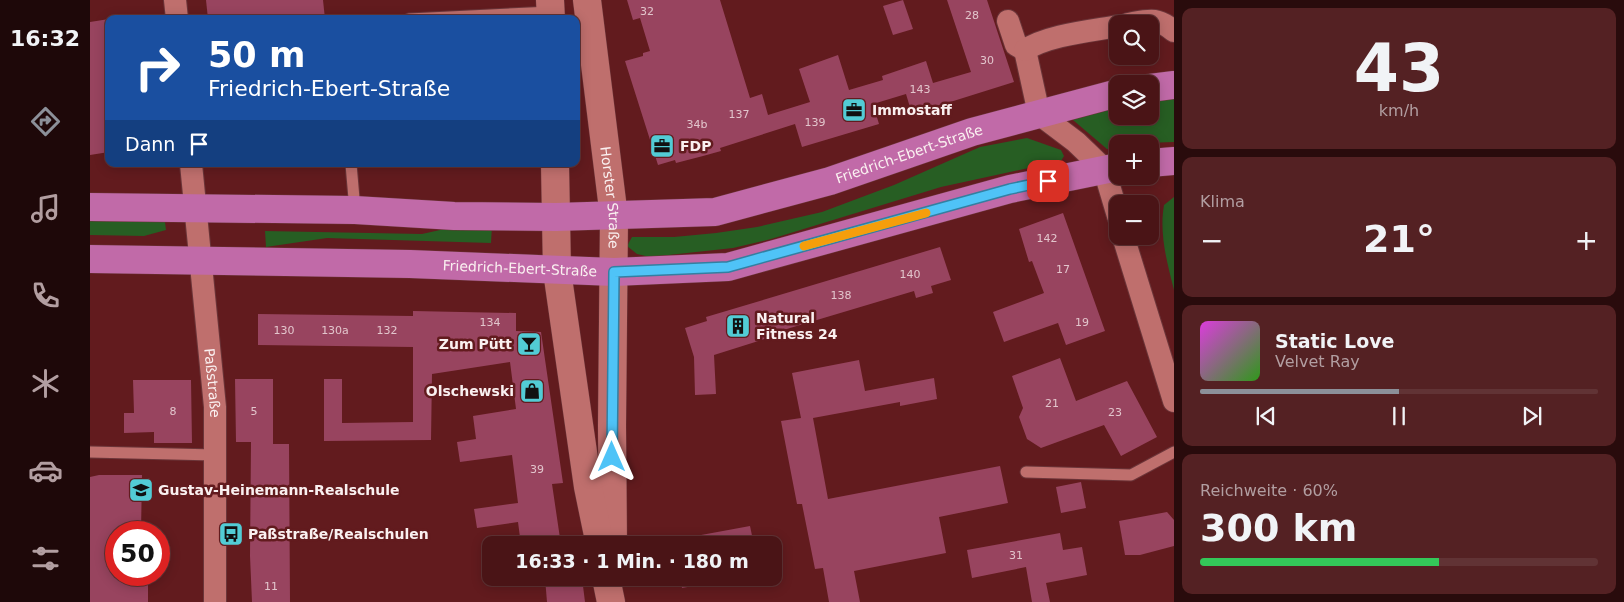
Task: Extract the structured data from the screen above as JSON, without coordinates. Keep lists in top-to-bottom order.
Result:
{
  "streets": {
    "main road": ["Friedrich-Ebert-Straße", "Horster Straße"],
    "street": ["Paßstraße"]
  },
  "crossings": [
    ["Friedrich-Ebert-Straße", "Horster Straße"],
    ["Friedrich-Ebert-Straße", "Paßstraße"]
  ],
  "places": {
    "office": ["Immostaff", "FDP"],
    "building": ["Natural Fitness 24"],
    "bar": ["Zum Pütt"],
    "shop": ["Olschewski"],
    "school or university": ["Gustav-Heinemann-Realschule"],
    "bus stop": ["Paßstraße/Realschulen"]
  },
  "house_numbers": [
    "32",
    "28",
    "30",
    "143",
    "137",
    "139",
    "34b",
    "142",
    "17",
    "140",
    "138",
    "134",
    "19",
    "130",
    "130a",
    "132",
    "21",
    "8",
    "5",
    "23",
    "39",
    "31",
    "11"
  ],
  "page": {
    "tabs": "16:32",
    "tile": [
      ["43", "km/h"],
      "Klima",
      ["Reichweite · 60%", "300 km"]
    ],
    "map_buttons": ["+", "−"],
    "turn": ["50 m", "Friedrich-Ebert-Straße"],
    "then": "Dann",
    "heat": ["−", "21°", "+"],
    "song": ["Static Love", "Velvet Ray"],
    "limit": "50",
    "trip": "16:33 · 1 Min. · 180 m"
  }
}
